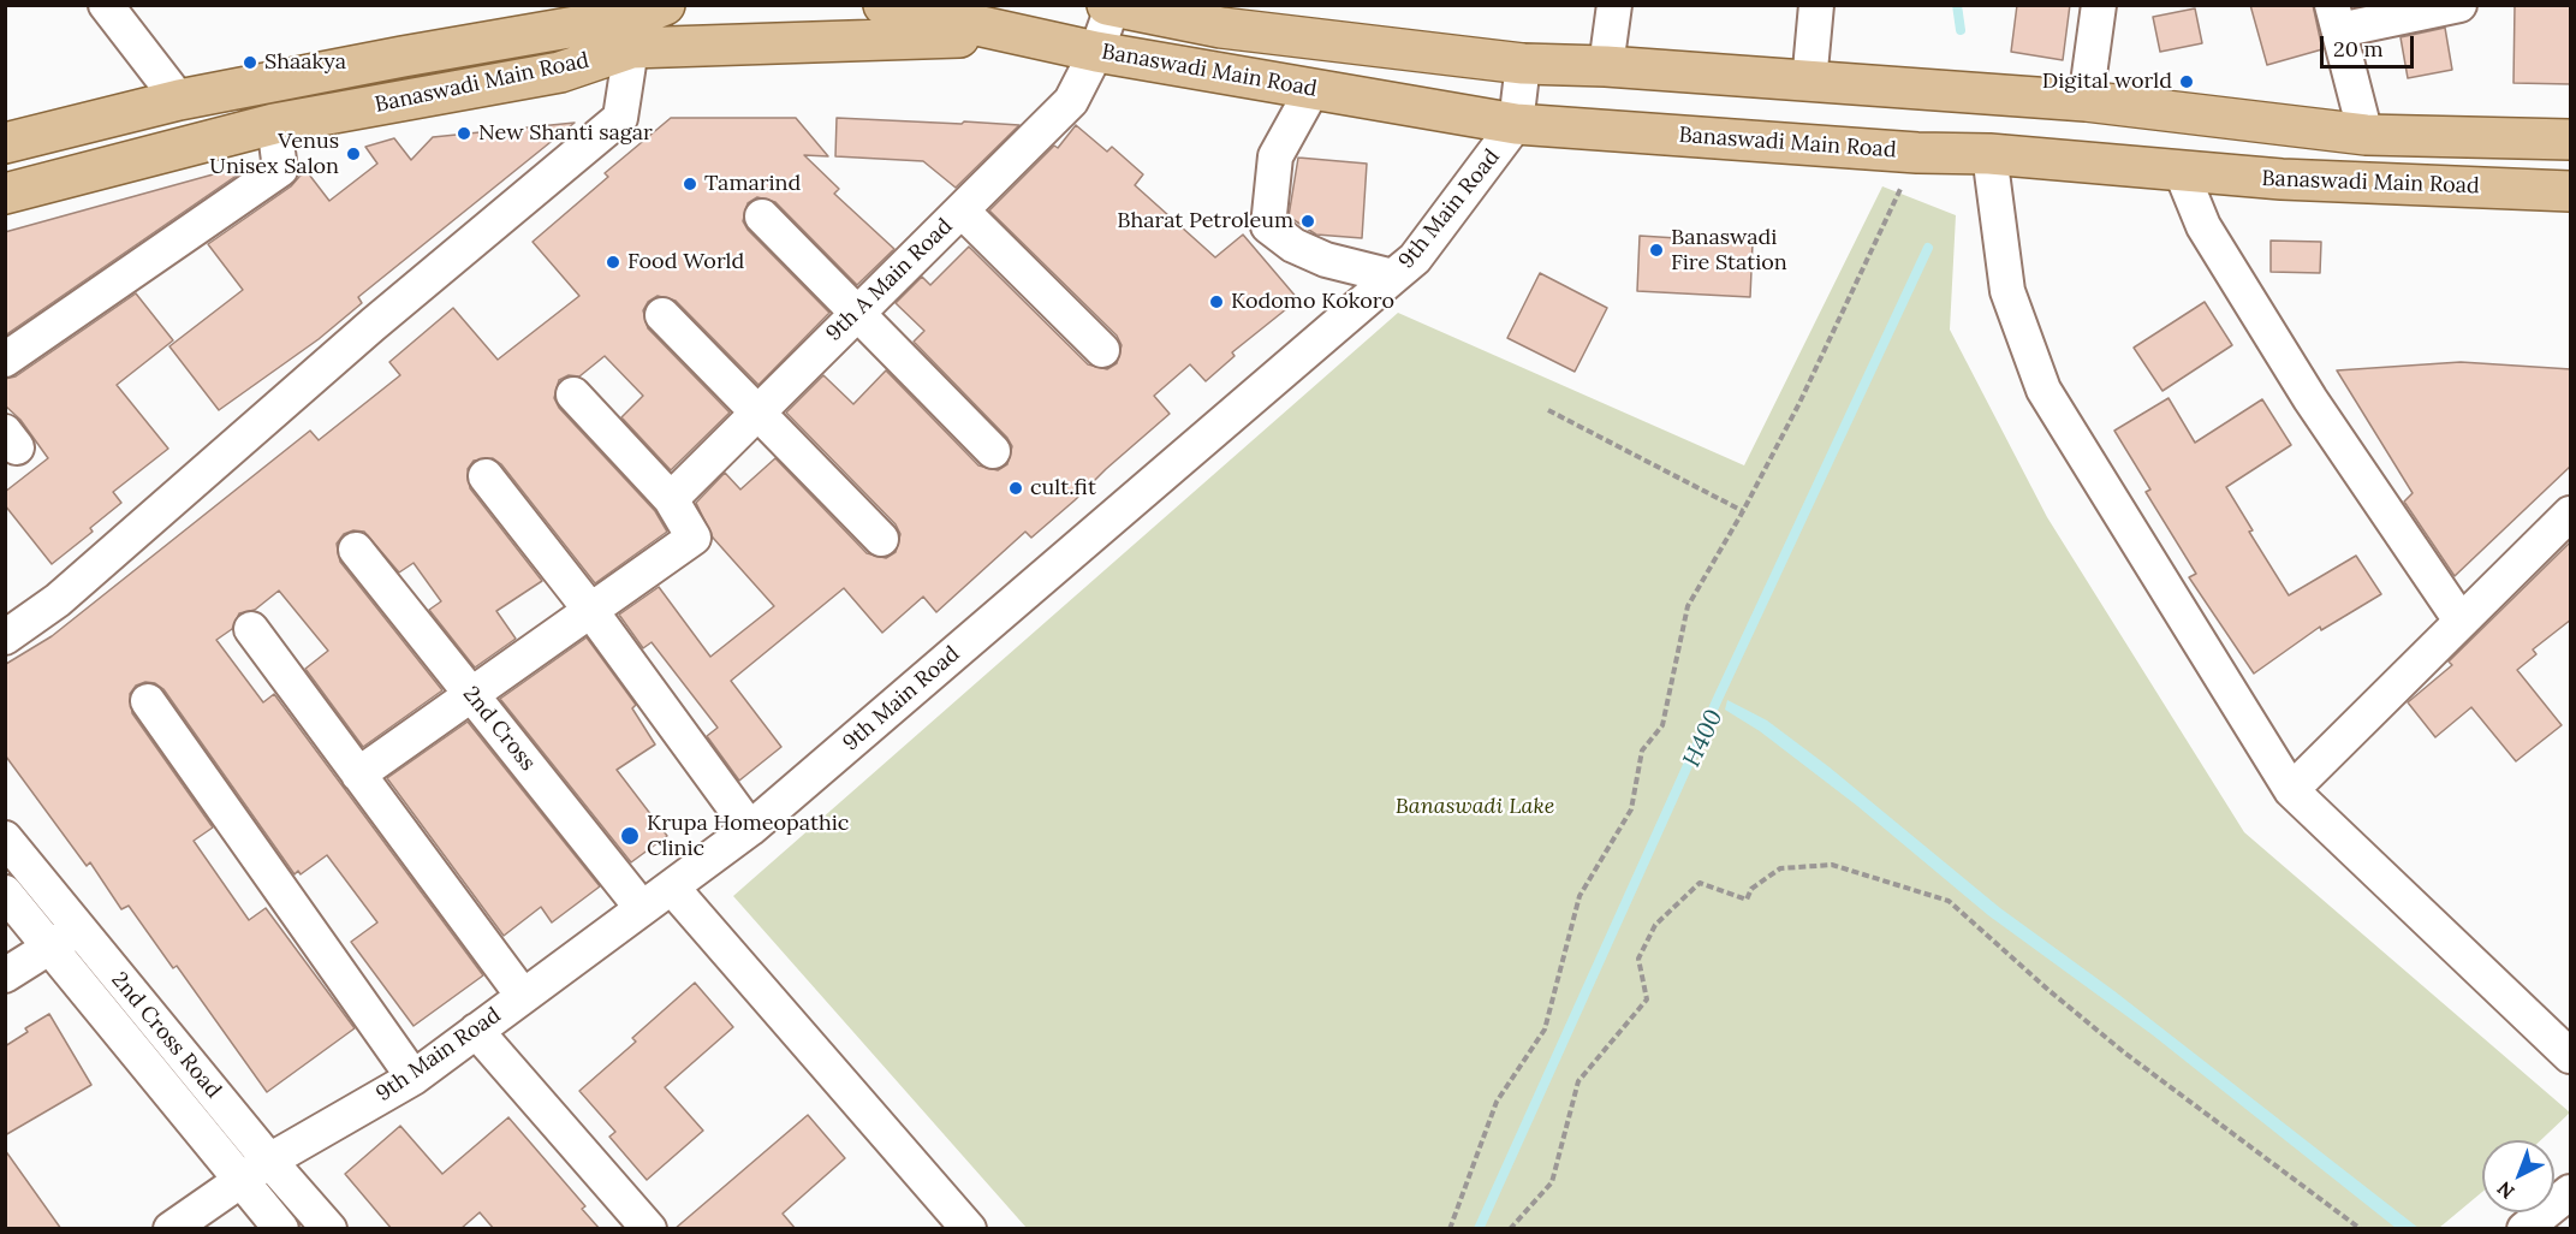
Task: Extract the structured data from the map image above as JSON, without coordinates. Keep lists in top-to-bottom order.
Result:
{
  "streets": {
    "main road": ["Banaswadi Main Road"],
    "street": [
      "9th Main Road",
      "9th A Main Road",
      "2nd Cross",
      "2nd Cross Road"
    ]
  },
  "crossings": [
    ["Banaswadi Main Road", "9th Main Road"],
    ["Banaswadi Main Road", "9th A Main Road"],
    ["9th Main Road", "2nd Cross"],
    ["9th Main Road", "2nd Cross Road"]
  ],
  "water": ["H400"],
  "parks": ["Banaswadi Lake"],
  "places": [
    "Shaakya",
    "Digital world",
    "New Shanti sagar",
    "Venus Unisex Salon",
    "Tamarind",
    "Bharat Petroleum",
    "Banaswadi Fire Station",
    "Food World",
    "Kodomo Kokoro",
    "cult.fit",
    "Krupa Homeopathic Clinic"
  ],
  "scale_bar": "20 m",
  "north": "bottom left"
}
